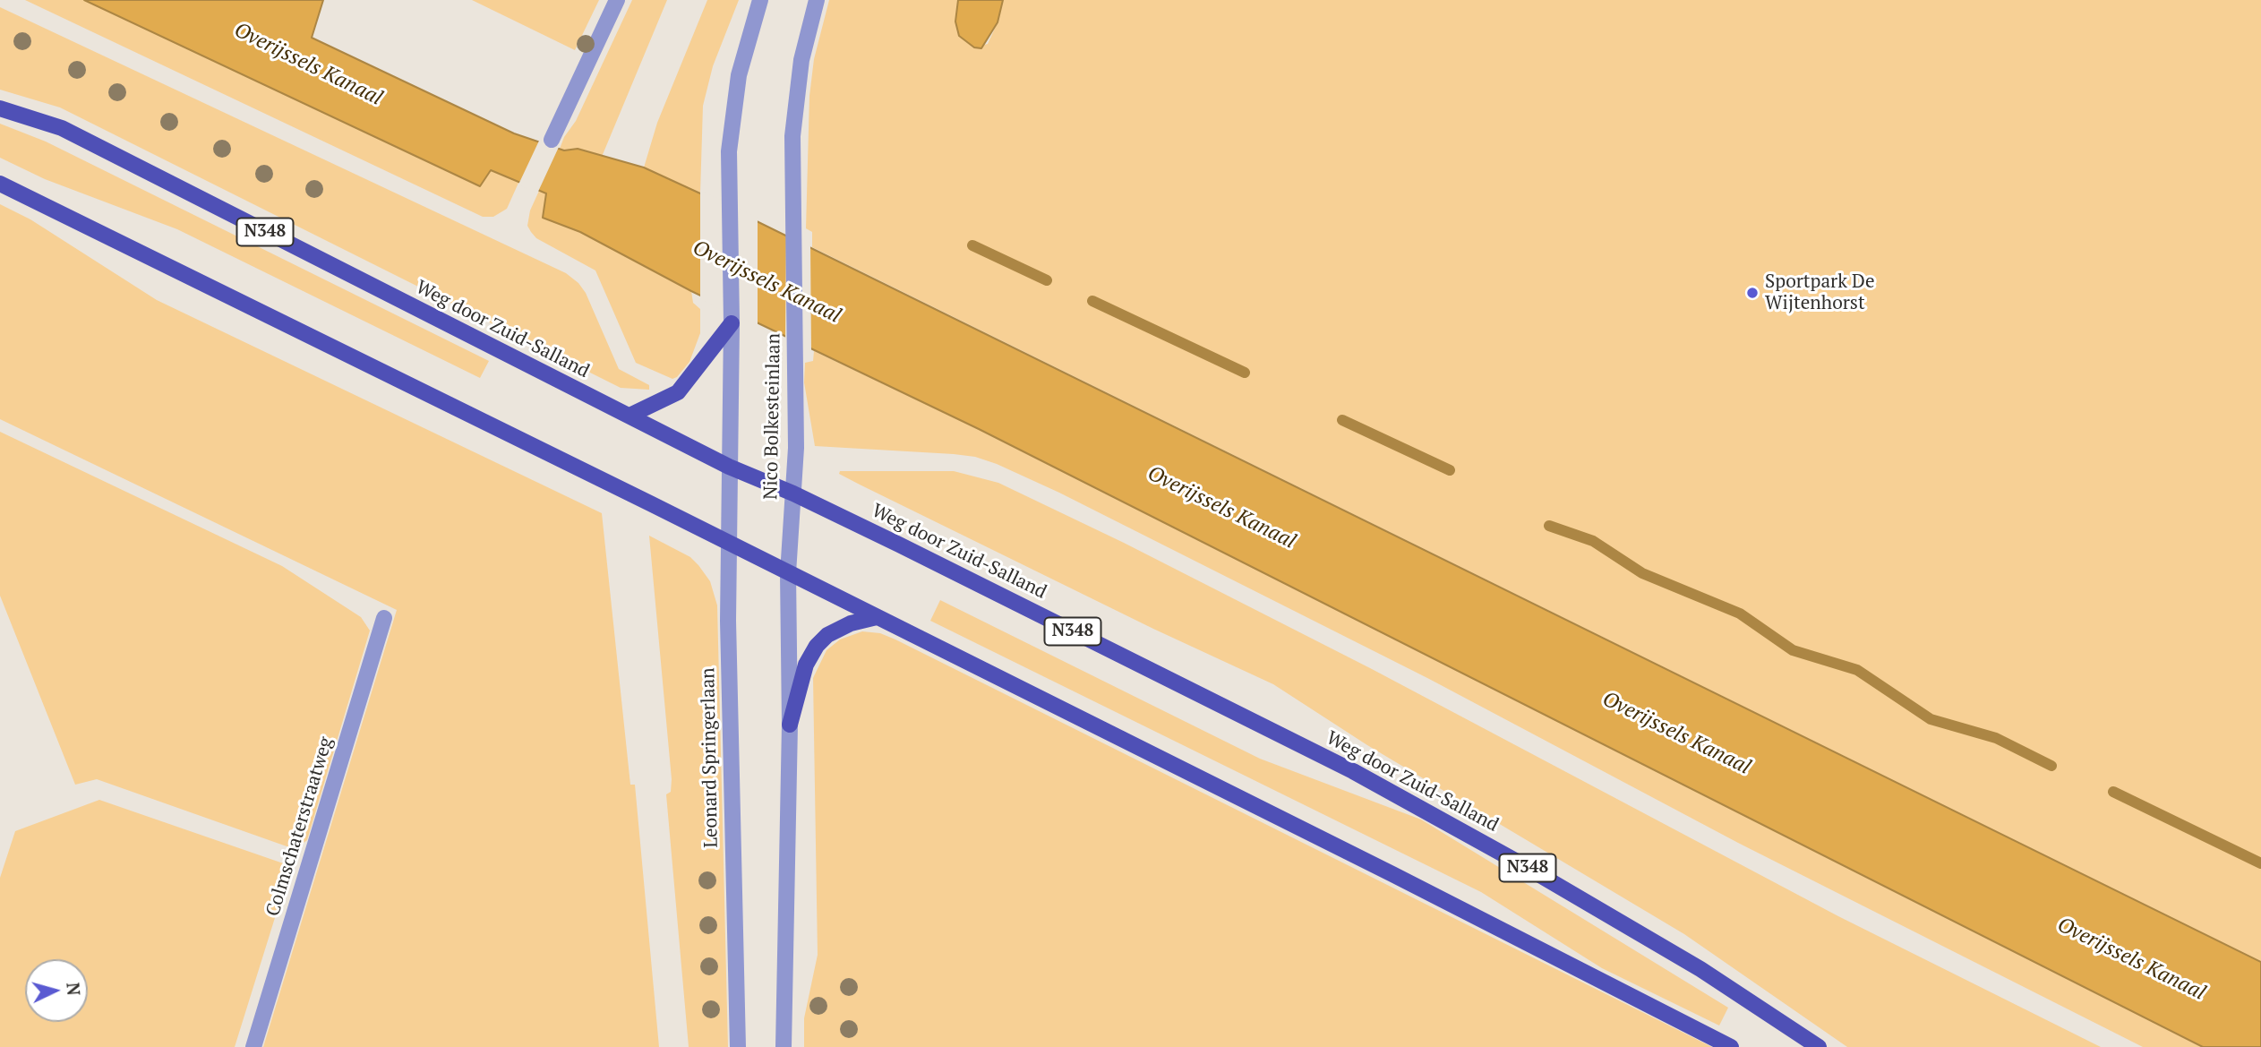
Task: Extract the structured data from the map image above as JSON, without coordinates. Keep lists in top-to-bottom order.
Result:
{
  "streets": {
    "main road": ["N348", "Weg door Zuid-Salland"],
    "street": ["Nico Bolkesteinlaan", "Leonard Springerlaan", "Colmschaterstraatweg"]
  },
  "crossings": [
    ["Weg door Zuid-Salland", "Nico Bolkesteinlaan"],
    ["Weg door Zuid-Salland", "Leonard Springerlaan"]
  ],
  "water": ["Overijssels Kanaal"],
  "places": ["Sportpark De Wijtenhorst"],
  "north": "right"
}
